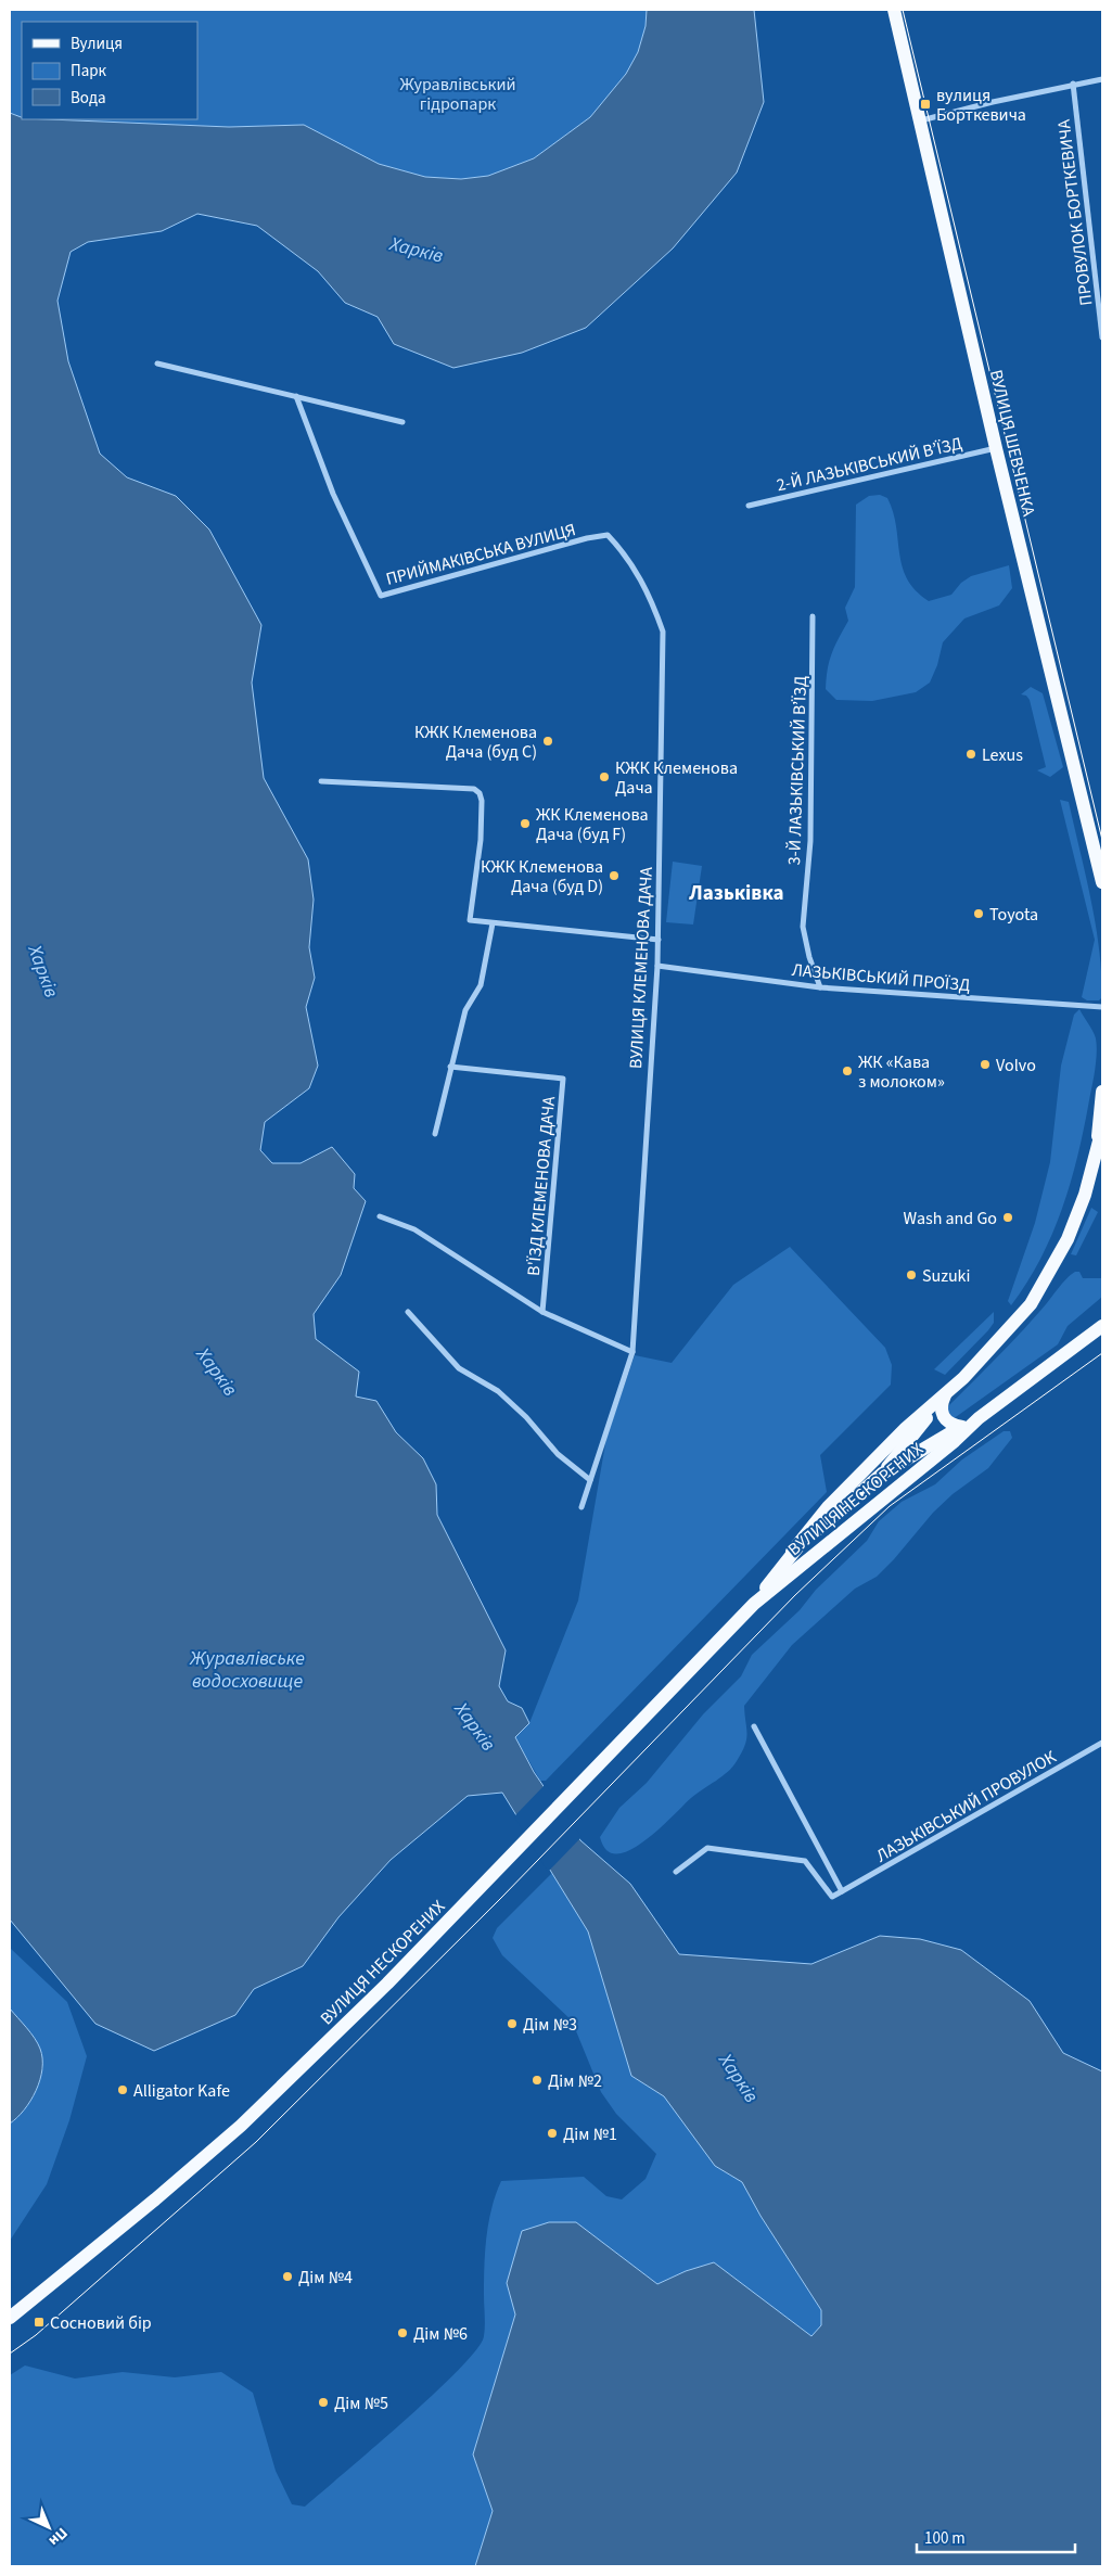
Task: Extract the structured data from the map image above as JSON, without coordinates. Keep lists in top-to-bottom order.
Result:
{
  "streets": {
    "main road": ["ВУЛИЦЯ ШЕВЧЕНКА", "ВУЛИЦЯ НЕСКОРЕНИХ"],
    "street": [
      "ПРОВУЛОК БОРТКЕВИЧА",
      "2-Й ЛАЗЬКІВСЬКИЙ В’ЇЗД",
      "ПРИЙМАКІВСЬКА ВУЛИЦЯ",
      "3-Й ЛАЗЬКІВСЬКИЙ В’ЇЗД",
      "ВУЛИЦЯ КЛЕМЕНОВА ДАЧА",
      "ЛАЗЬКІВСЬКИЙ ПРОЇЗД",
      "В'ЇЗД КЛЕМЕНОВА ДАЧА",
      "ЛАЗЬКІВСЬКИЙ ПРОВУЛОК"
    ]
  },
  "crossings": [
    ["ВУЛИЦЯ ШЕВЧЕНКА", "2-Й ЛАЗЬКІВСЬКИЙ В’ЇЗД"],
    ["ПРИЙМАКІВСЬКА ВУЛИЦЯ", "ВУЛИЦЯ КЛЕМЕНОВА ДАЧА"],
    ["3-Й ЛАЗЬКІВСЬКИЙ В’ЇЗД", "ЛАЗЬКІВСЬКИЙ ПРОЇЗД"],
    ["ВУЛИЦЯ КЛЕМЕНОВА ДАЧА", "ЛАЗЬКІВСЬКИЙ ПРОЇЗД"]
  ],
  "districts": ["Лазьківка"],
  "water": ["Харків", "Журавлівське водосховище"],
  "parks": ["Журавлівський гідропарк"],
  "places": {
    "transit": ["вулиця Борткевича", "Сосновий бір"],
    "other": [
      "КЖК Клеменова Дача (буд С)",
      "Lexus",
      "КЖК Клеменова Дача",
      "ЖК Клеменова Дача (буд F)",
      "КЖК Клеменова Дача (буд D)",
      "Toyota",
      "Volvo",
      "ЖК «Кава з молоком»",
      "Wash and Go",
      "Suzuki",
      "Дім №3",
      "Дім №2",
      "Alligator Kafe",
      "Дім №1",
      "Дім №4",
      "Дім №6",
      "Дім №5"
    ]
  },
  "legend": ["Вулиця", "Парк", "Вода"],
  "scale_bar": "100 m",
  "north": "bottom right"
}
